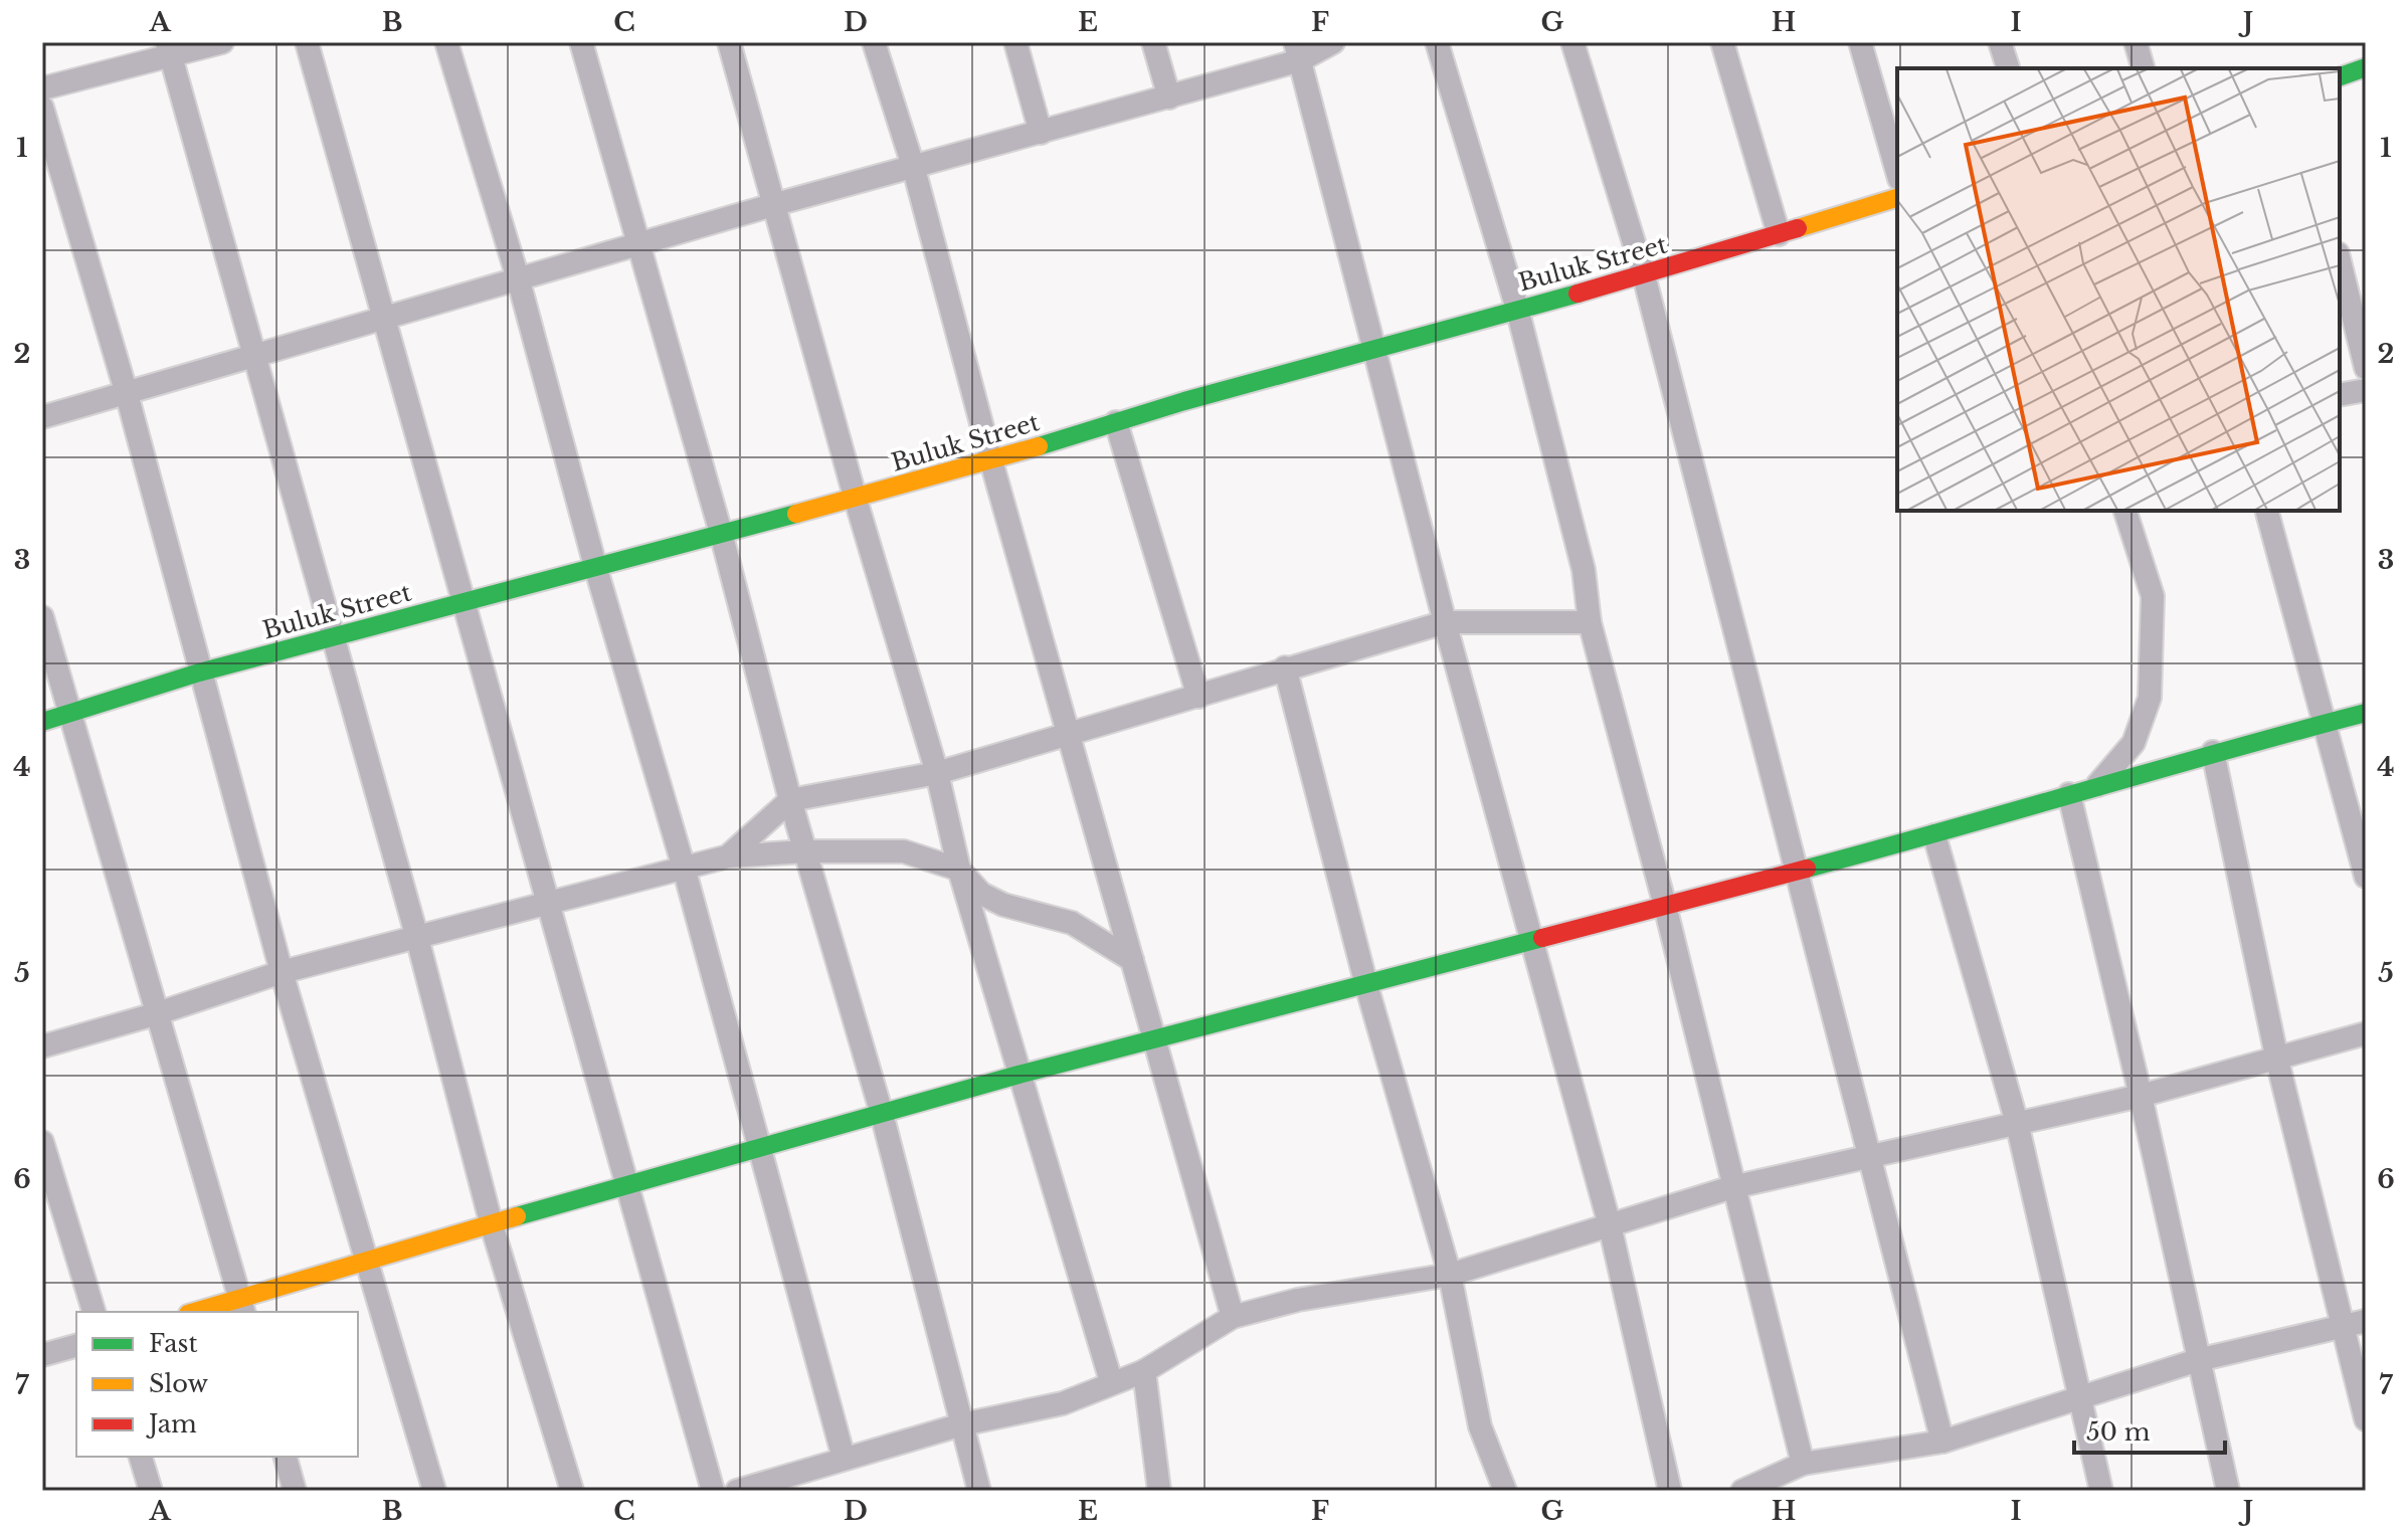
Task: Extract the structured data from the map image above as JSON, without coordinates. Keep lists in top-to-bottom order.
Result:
{
  "streets": {
    "street": ["Buluk Street"]
  },
  "legend": ["Fast", "Slow", "Jam"],
  "scale_bar": "50 m",
  "grid": {
    "columns": [
      "A",
      "B",
      "C",
      "D",
      "E",
      "F",
      "G",
      "H",
      "I",
      "J"
    ],
    "rows": [
      "1",
      "2",
      "3",
      "4",
      "5",
      "6",
      "7"
    ]
  }
}
